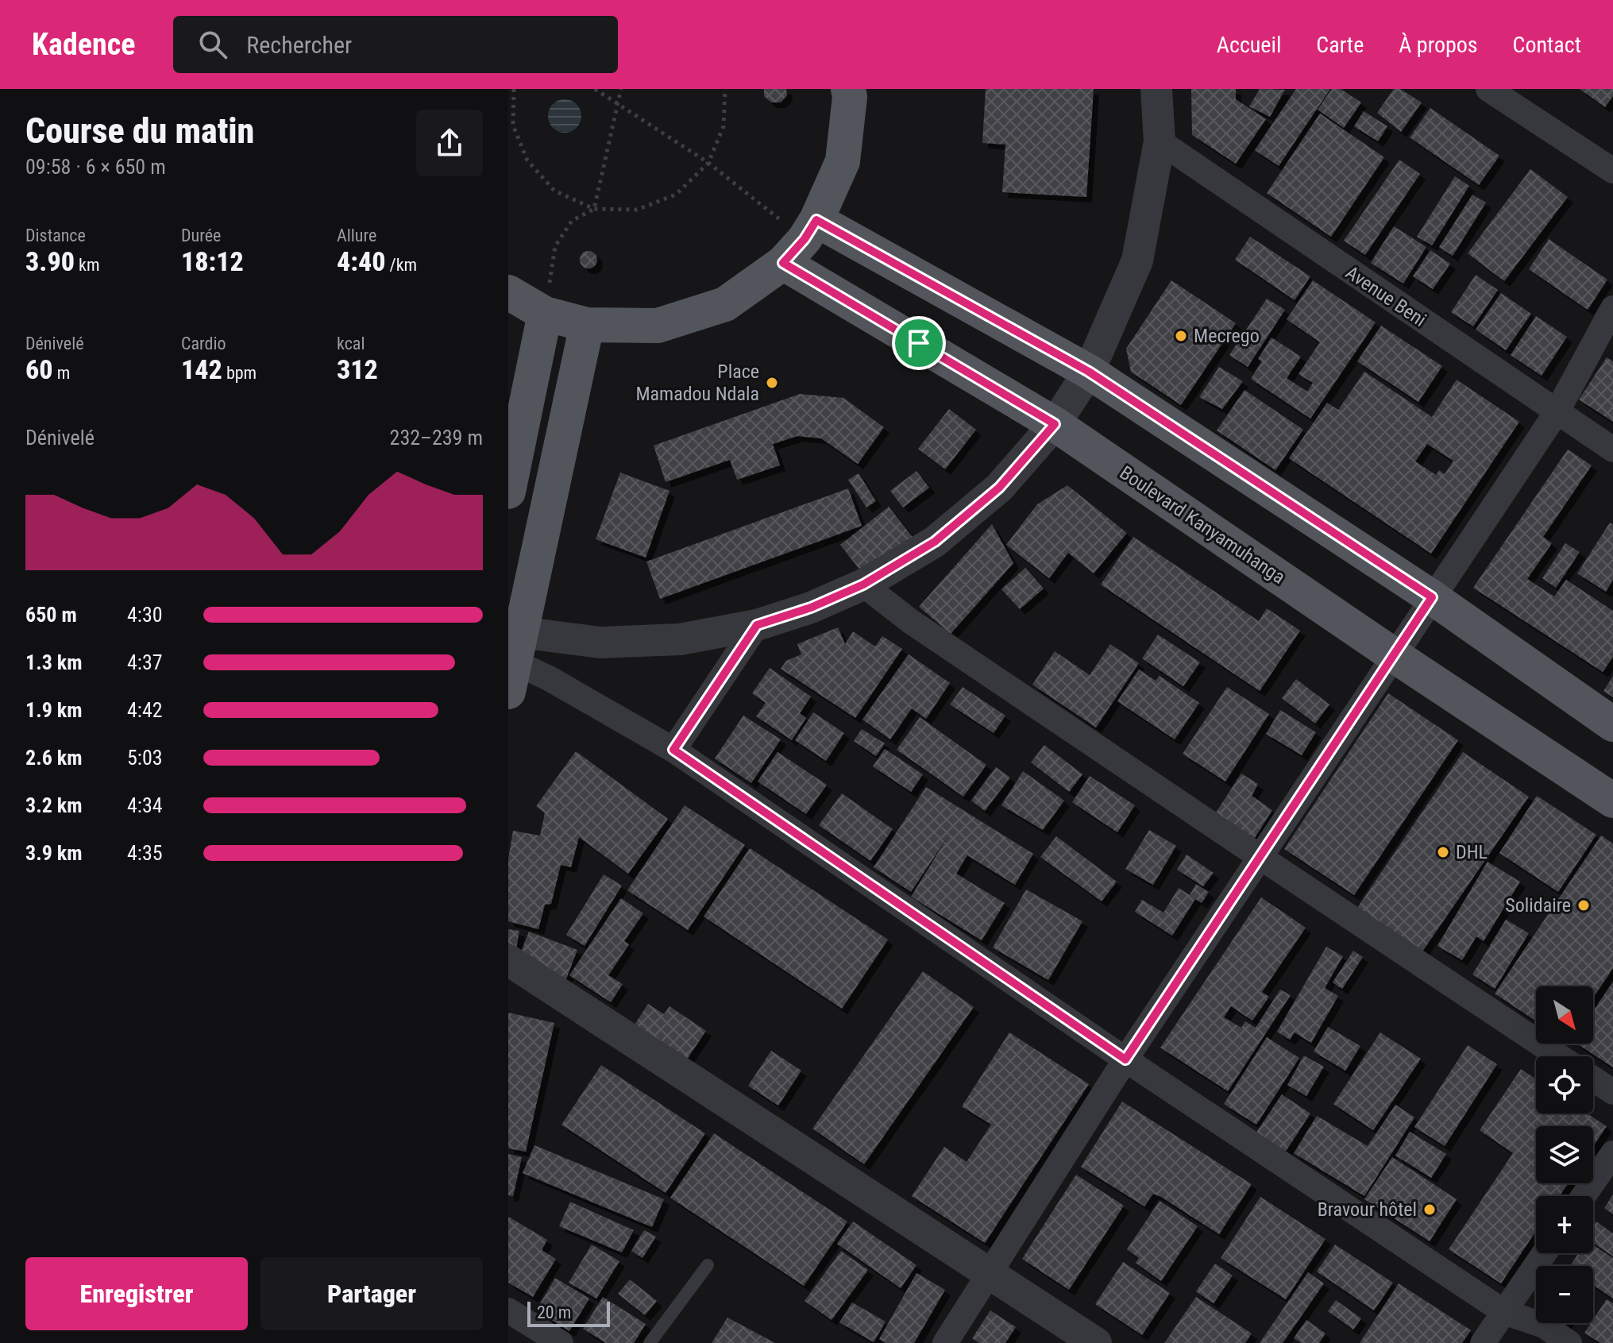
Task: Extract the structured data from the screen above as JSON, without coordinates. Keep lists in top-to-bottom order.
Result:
{
  "streets": {
    "main road": ["Boulevard Kanyamuhanga"],
    "street": ["Avenue Beni"]
  },
  "places": [
    "Mecrego",
    "Place Mamadou Ndala",
    "DHL",
    "Solidaire",
    "Bravour hôtel"
  ],
  "scale_bar": "20 m",
  "north": "bottom right",
  "page": {
    "header": "Kadence",
    "search": "Rechercher",
    "nav": [
      "Accueil",
      "Carte",
      "À propos",
      "Contact"
    ],
    "heading": ["Course du matin", "09:58 · 6 × 650 m"],
    "stats": [
      ["Distance", "3.90 km"],
      ["Durée", "18:12"],
      ["Allure", "4:40 /km"],
      ["Dénivelé", "60 m"],
      ["Cardio", "142 bpm"],
      ["kcal", "312"]
    ],
    "chart": ["Dénivelé", "232–239 m"],
    "list": [
      {
        "name": "650 m",
        "note": "4:30"
      },
      {
        "name": "1.3 km",
        "note": "4:37"
      },
      {
        "name": "1.9 km",
        "note": "4:42"
      },
      {
        "name": "2.6 km",
        "note": "5:03"
      },
      {
        "name": "3.2 km",
        "note": "4:34"
      },
      {
        "name": "3.9 km",
        "note": "4:35"
      }
    ],
    "map_buttons": ["+", "−"],
    "buttons": ["Enregistrer", "Partager"],
    "scale": "20 m"
  }
}
